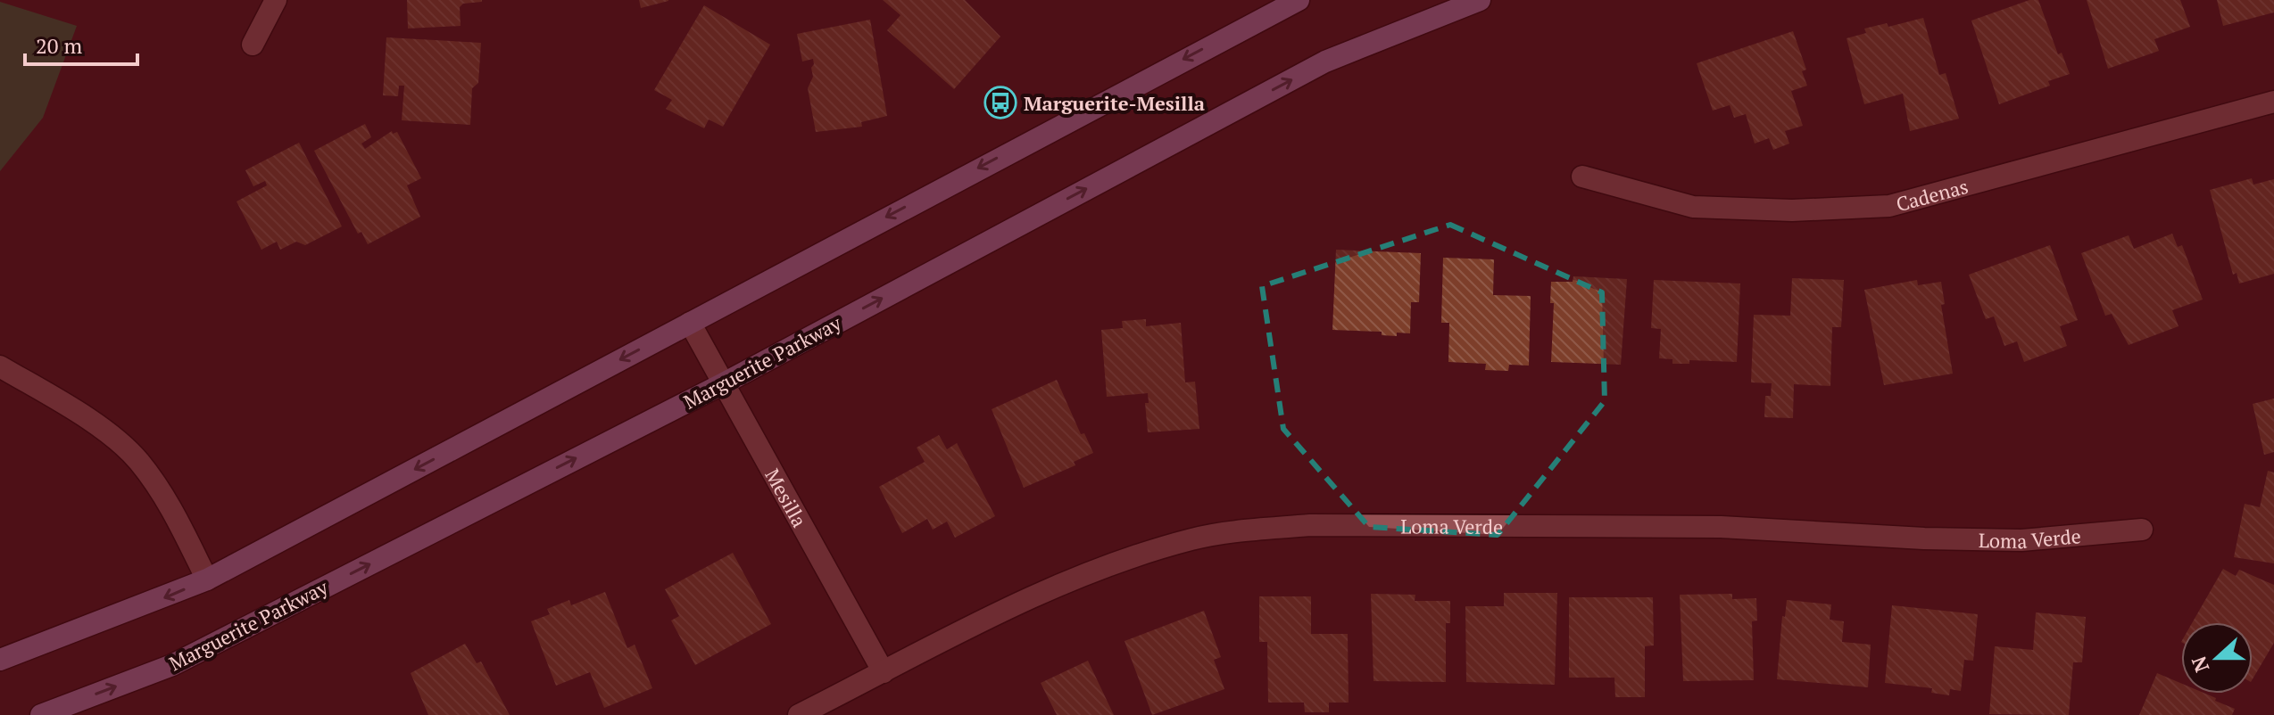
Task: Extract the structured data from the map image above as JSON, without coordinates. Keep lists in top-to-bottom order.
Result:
{
  "streets": {
    "main road": ["Marguerite Parkway"],
    "street": ["Cadenas", "Mesilla", "Loma Verde"]
  },
  "crossings": [
    ["Marguerite Parkway", "Mesilla"],
    ["Mesilla", "Loma Verde"]
  ],
  "places": {
    "bus stop": ["Marguerite-Mesilla"]
  },
  "scale_bar": "20 m",
  "north": "left"
}
